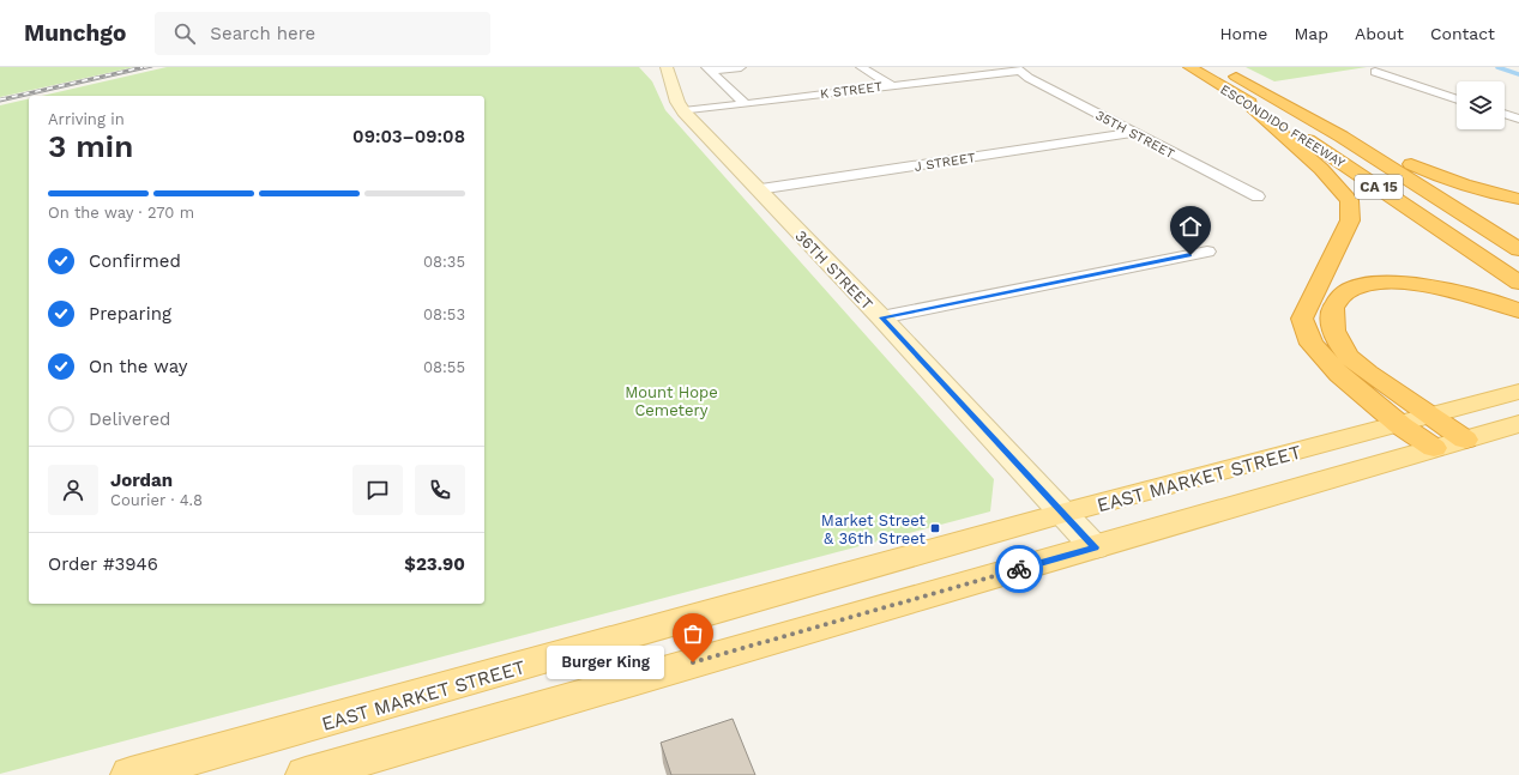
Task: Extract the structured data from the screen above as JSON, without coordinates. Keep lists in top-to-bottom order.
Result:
{
  "streets": {
    "highway": ["ESCONDIDO FREEWAY", "CA 15"],
    "main road": ["36TH STREET", "EAST MARKET STREET"],
    "street": ["K STREET", "35TH STREET", "J STREET"]
  },
  "crossings": [
    ["K STREET", "35TH STREET"],
    ["K STREET", "36TH STREET"],
    ["35TH STREET", "J STREET"],
    ["J STREET", "36TH STREET"],
    ["36TH STREET", "EAST MARKET STREET"]
  ],
  "parks": ["Mount Hope Cemetery"],
  "places": {
    "transit": ["Market Street & 36th Street"],
    "other": ["Burger King"]
  },
  "page": {
    "header": "Munchgo",
    "search": "Search here",
    "nav": [
      "Home",
      "Map",
      "About",
      "Contact"
    ],
    "heading": ["3 min", "Arriving in", "09:03–09:08"],
    "panel": [
      "Jordan",
      "Courier · 4.8",
      "Order #3946",
      "$23.90"
    ],
    "bar": "On the way · 270 m",
    "list": [
      ["Confirmed", "08:35"],
      ["Preparing", "08:53"],
      ["On the way", "08:55"],
      "Delivered"
    ],
    "bubble": "Burger King"
  }
}
